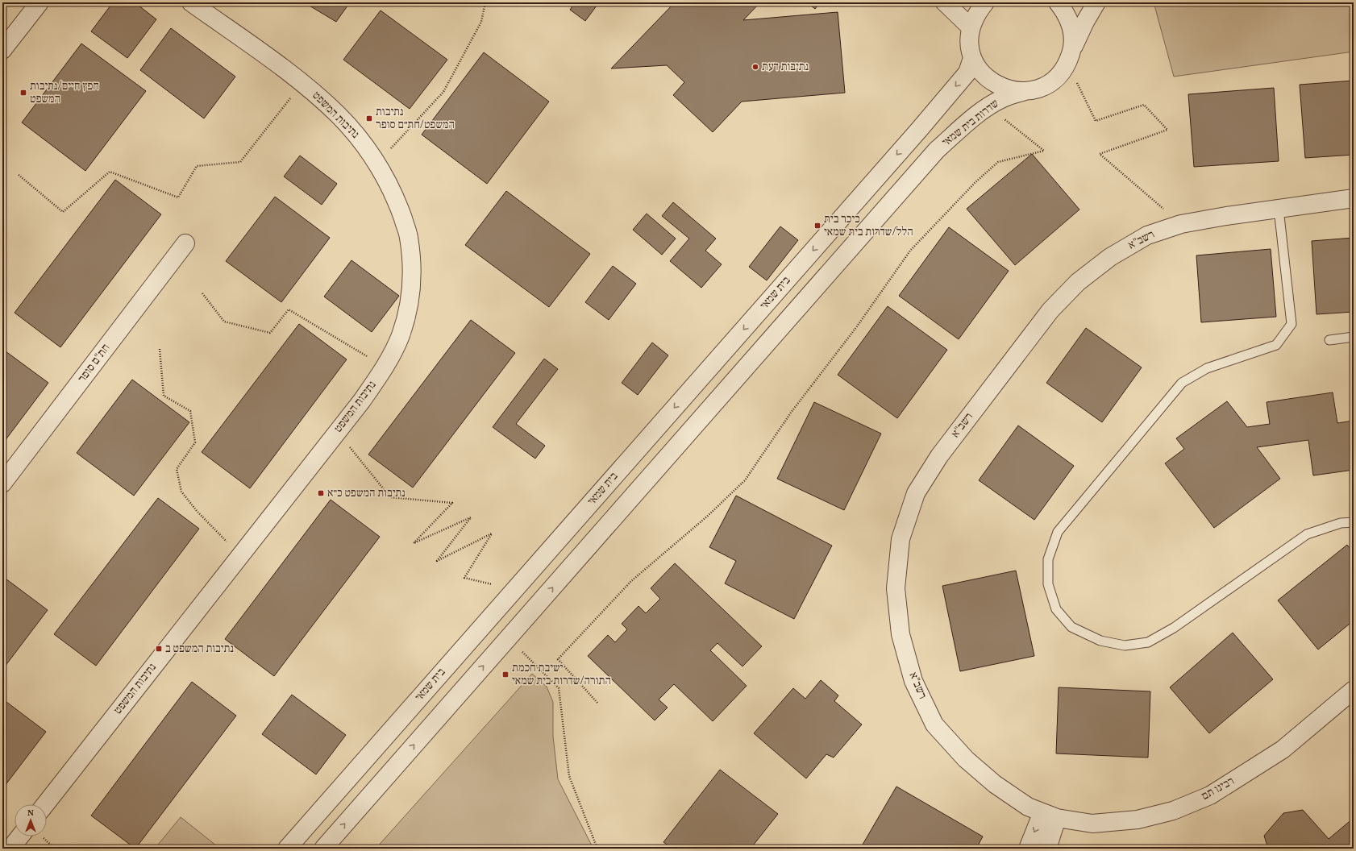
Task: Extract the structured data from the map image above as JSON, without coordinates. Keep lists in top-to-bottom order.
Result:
{
  "streets": {
    "street": [
      "נתיבות המשפט",
      "שדרות בית שמאי",
      "רשב\"א",
      "בית שמאי",
      "חת\"ם סופר",
      "רבינו תם"
    ]
  },
  "crossings": [
    ["רשב\"א", "רבינו תם"]
  ],
  "one_way": ["שדרות בית שמאי", "בית שמאי"],
  "places": {
    "other": ["נתיבות דעת"],
    "transit": [
      "חפץ חיים/נתיבות המשפט",
      "נתיבות המשפט/חת״ם סופר",
      "כיכר בית הלל/שדרות בית שמאי",
      "נתיבות המשפט כ״א",
      "נתיבות המשפט ב",
      "ישיבת חכמת התורה/שדרות בית שמאי"
    ]
  },
  "north": "top"
}
